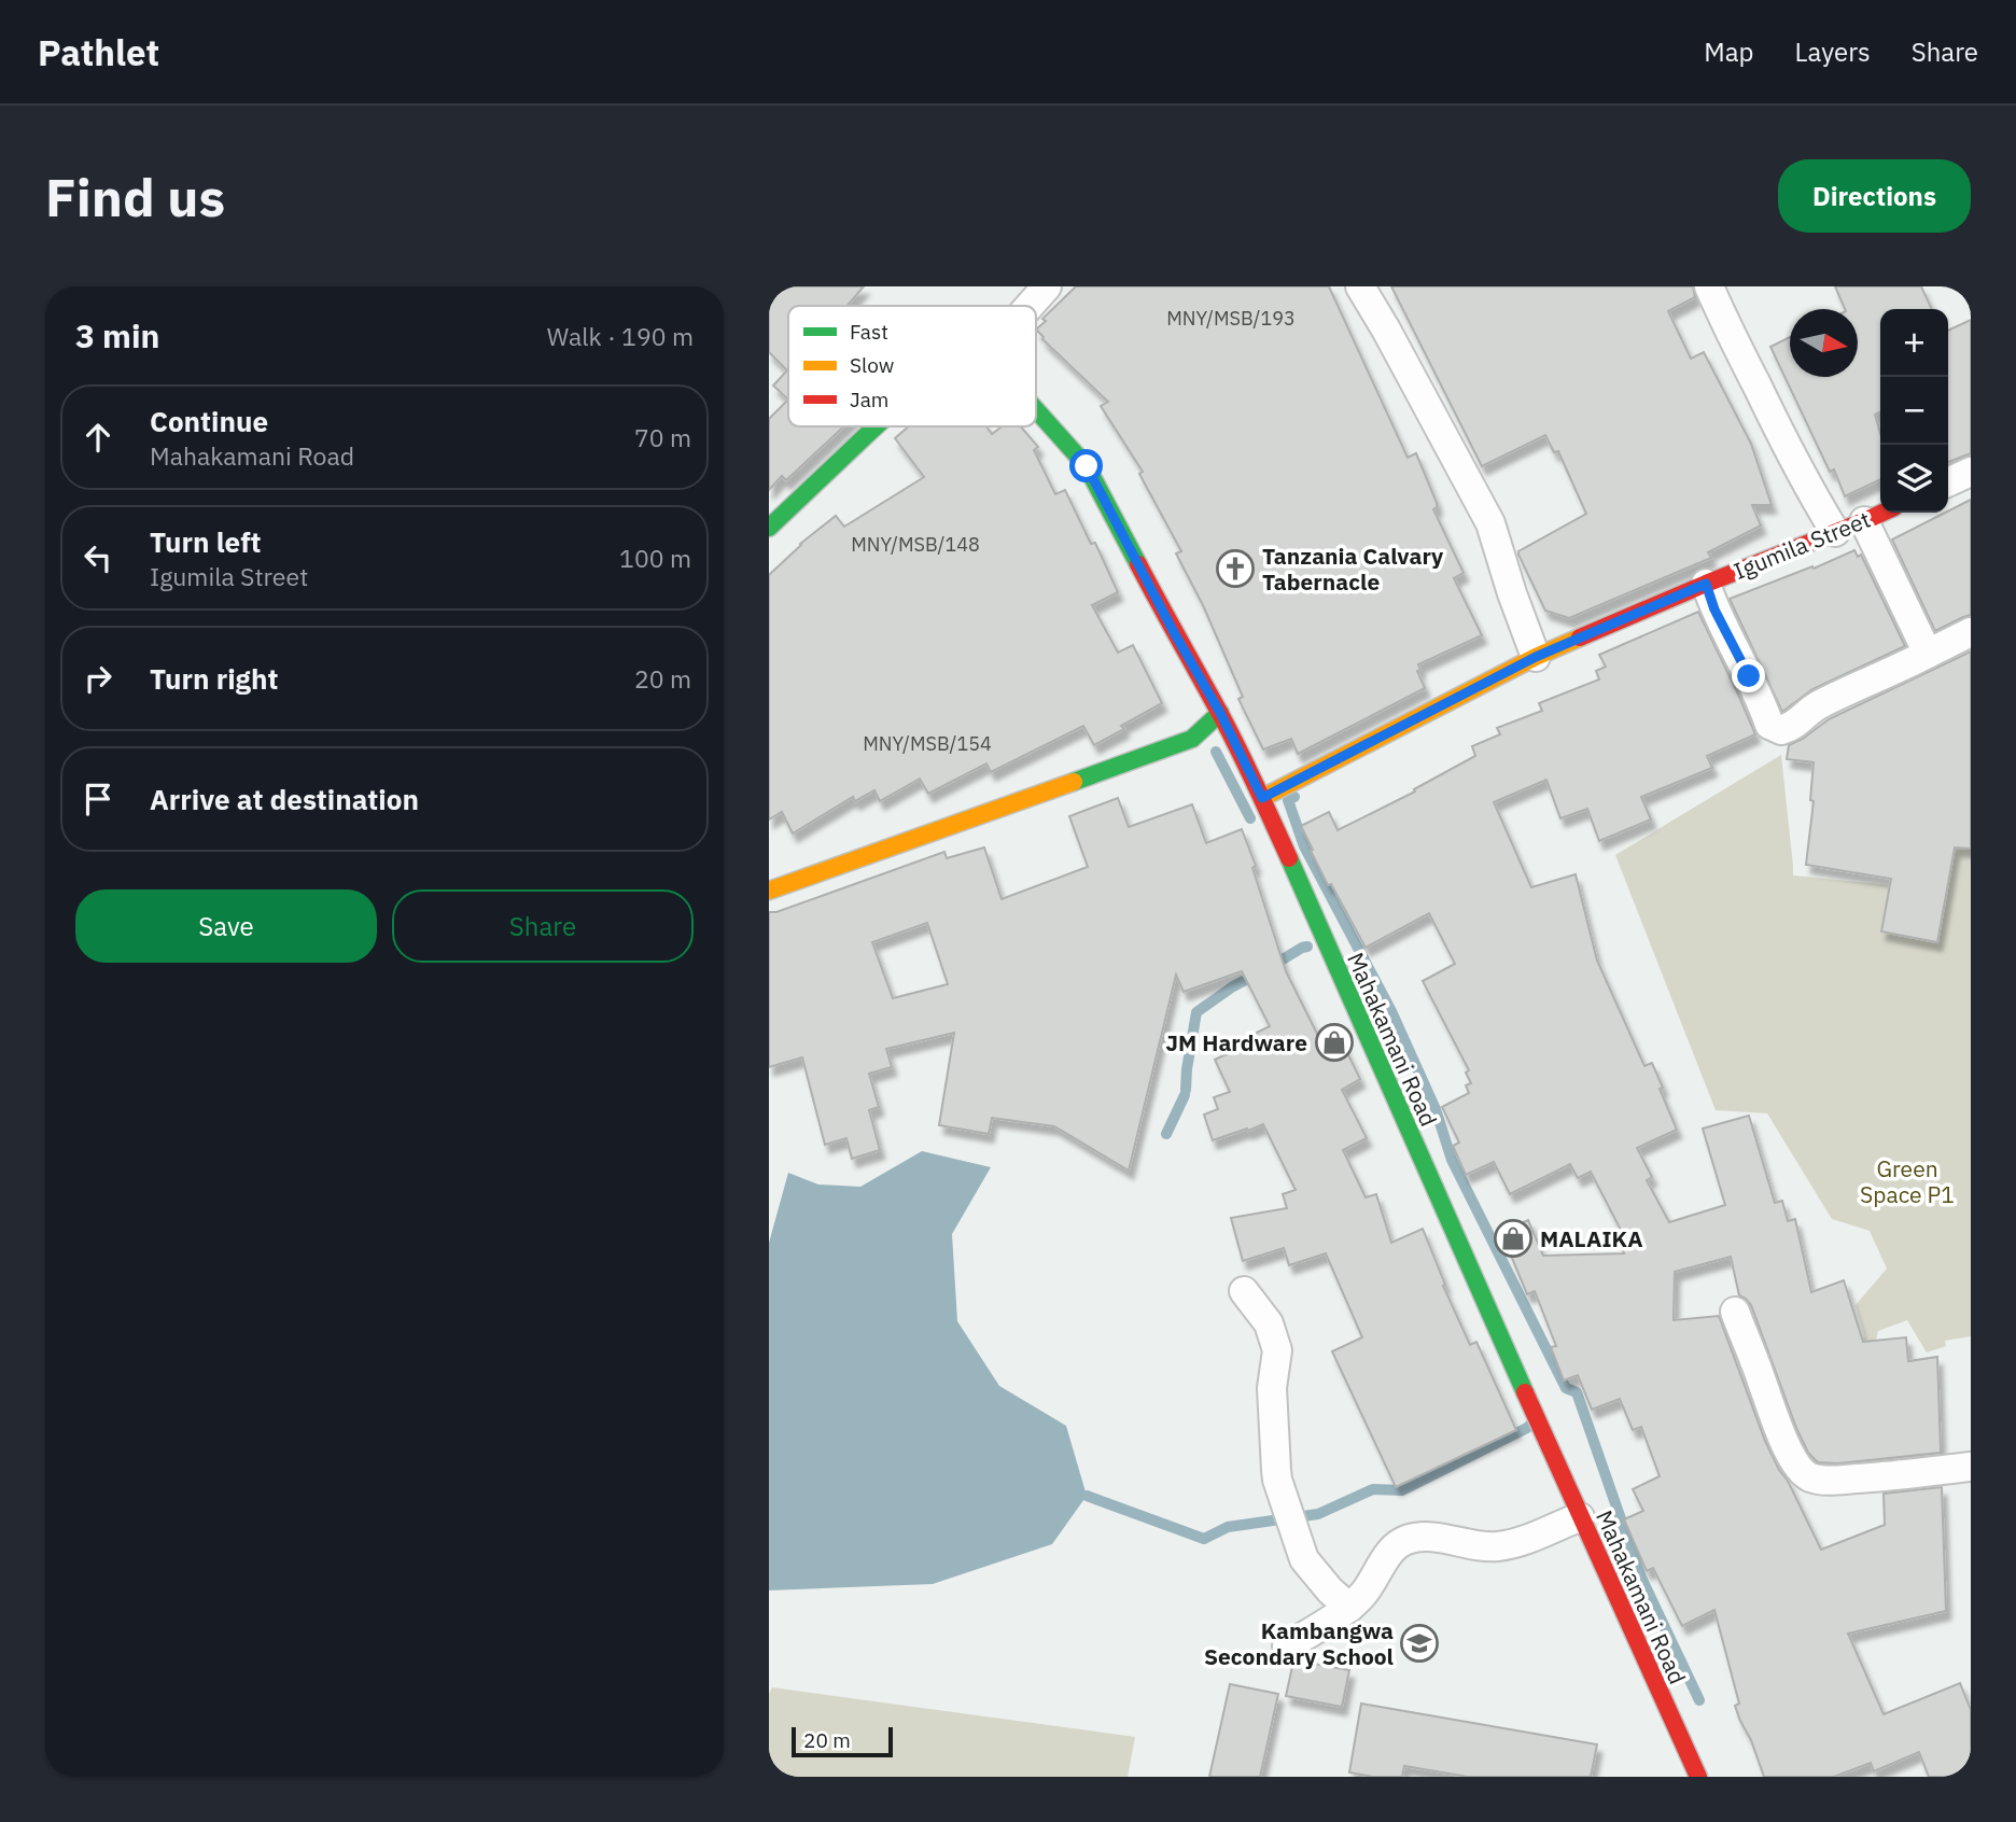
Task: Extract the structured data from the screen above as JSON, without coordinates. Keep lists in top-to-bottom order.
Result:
{
  "streets": {
    "street": ["Igumila Street", "Mahakamani Road"]
  },
  "crossings": [
    ["Igumila Street", "Mahakamani Road"]
  ],
  "parks": ["Green Space P1"],
  "places": {
    "church": ["Tanzania Calvary Tabernacle"],
    "shop": ["JM Hardware", "MALAIKA"],
    "school or university": ["Kambangwa Secondary School"]
  },
  "house_numbers": ["MNY/MSB/193", "MNY/MSB/148", "MNY/MSB/154"],
  "legend": ["Fast", "Slow", "Jam"],
  "scale_bar": "20 m",
  "north": "right",
  "page": {
    "header": "Pathlet",
    "nav": ["Map", "Layers", "Share"],
    "buttons": [
      "Directions",
      ["Save", "Share"]
    ],
    "title": "Find us",
    "heading": ["3 min", "Walk · 190 m"],
    "map_buttons": ["+", "−"],
    "list": [
      ["Continue", "Mahakamani Road", "70 m"],
      ["Turn left", "Igumila Street", "100 m"],
      ["Turn right", "20 m"],
      "Arrive at destination"
    ],
    "scale": "20 m"
  }
}
